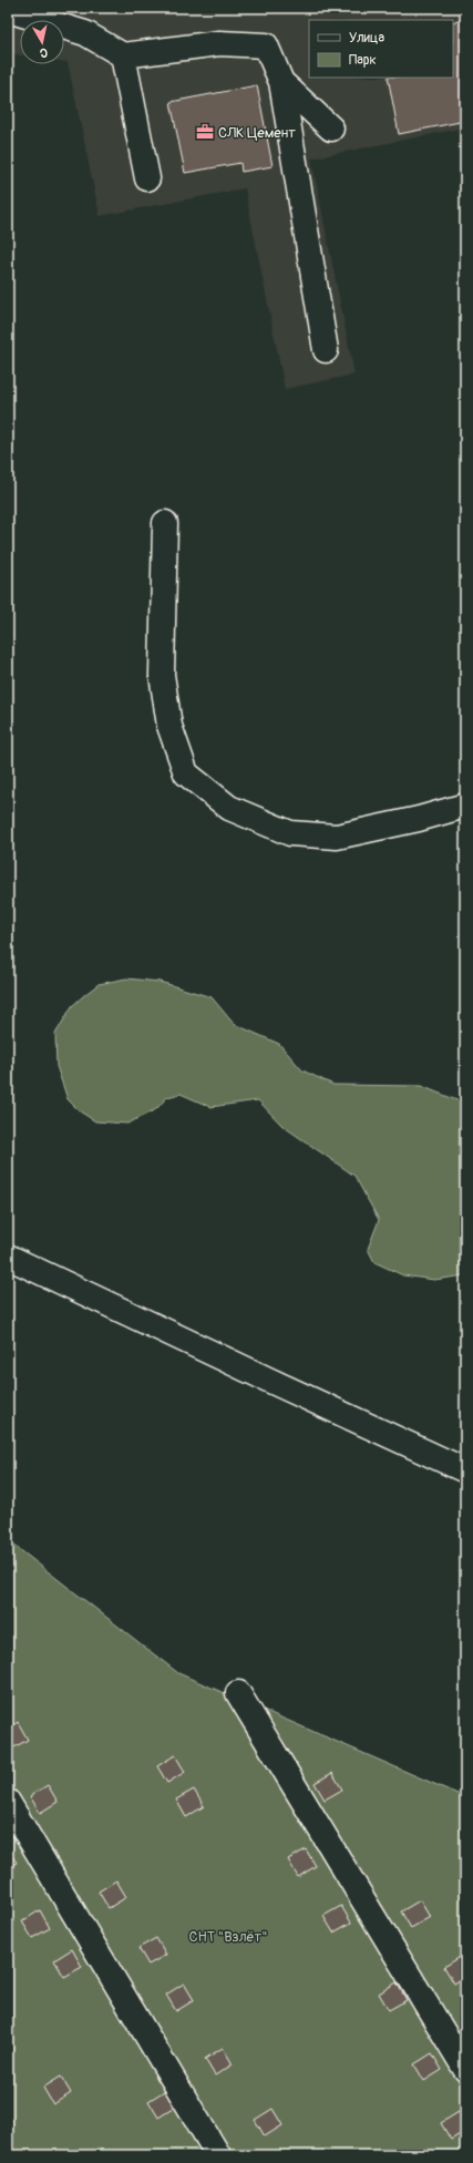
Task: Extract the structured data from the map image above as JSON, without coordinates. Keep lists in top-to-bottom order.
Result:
{
  "parks": ["СНТ \"Взлёт\""],
  "places": {
    "office": ["СЛК Цемент"]
  },
  "legend": ["Улица", "Парк"],
  "north": "bottom"
}
